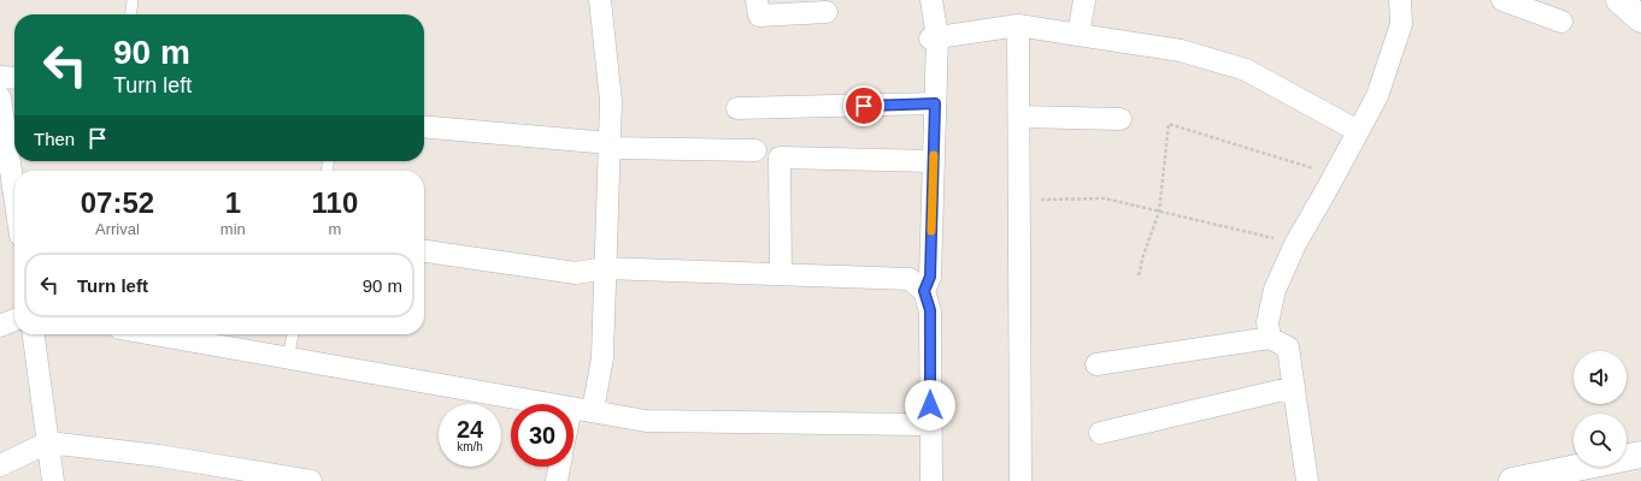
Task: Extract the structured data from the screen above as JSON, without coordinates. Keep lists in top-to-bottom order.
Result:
{
  "page": {
    "turn": ["90 m", "Turn left"],
    "then": "Then",
    "eta": [
      "07:52",
      "Arrival",
      "1",
      "min",
      "110",
      "m"
    ],
    "list": [
      {
        "name": "Turn left",
        "value": "90 m"
      }
    ],
    "speed": "24 km/h",
    "limit": "30"
  }
}
